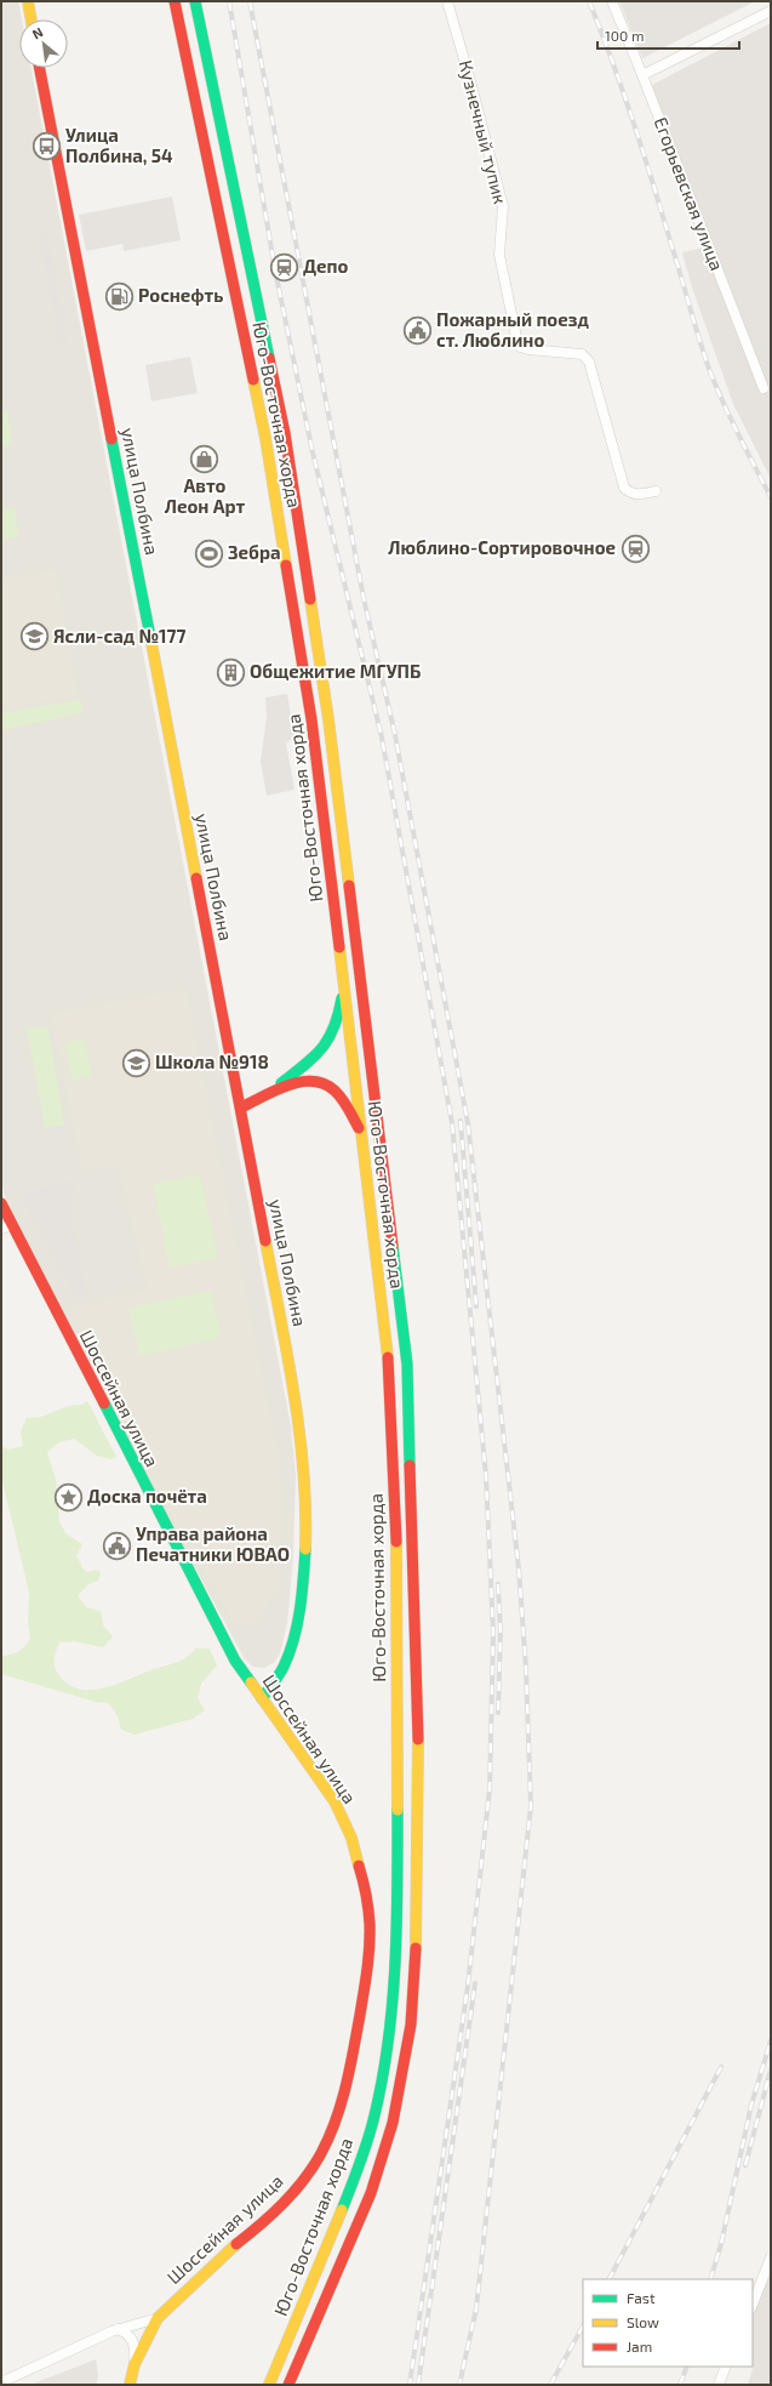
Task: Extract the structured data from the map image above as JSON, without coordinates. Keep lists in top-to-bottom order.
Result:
{
  "streets": {
    "main road": ["Юго-Восточная хорда", "улица Полбина", "Шоссейная улица"],
    "street": ["Кузнечный тупик", "Егорьевская улица"]
  },
  "crossings": [
    ["улица Полбина", "Шоссейная улица"]
  ],
  "places": {
    "bus stop": ["Улица Полбина, 54"],
    "station": ["Депо", "Люблино-Сортировочное"],
    "fuel station": ["Роснефть"],
    "public building": ["Пожарный поезд ст. Люблино", "Управа района Печатники ЮВАО"],
    "shop": ["Авто Леон Арт"],
    "sports": ["Зебра"],
    "school or university": ["Ясли-сад №177", "Школа №918"],
    "building": ["Общежитие МГУПБ"],
    "place": ["Доска почёта"]
  },
  "legend": ["Fast", "Slow", "Jam"],
  "scale_bar": "100 m",
  "north": "top left"
}
